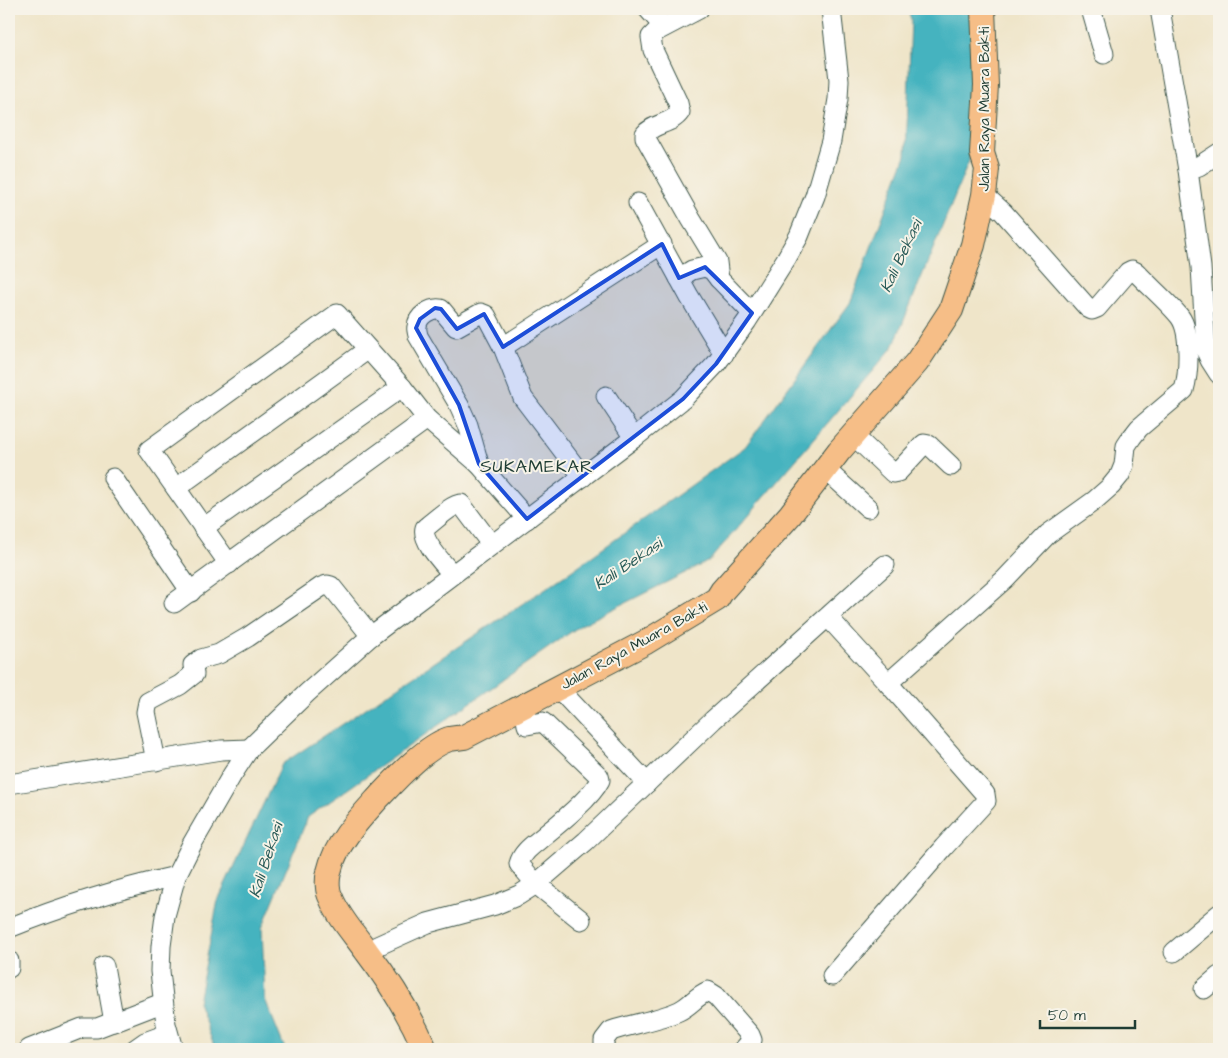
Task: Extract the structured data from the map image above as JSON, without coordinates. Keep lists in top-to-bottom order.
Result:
{
  "streets": {
    "main road": ["Jalan Raya Muara Bakti"]
  },
  "districts": ["SUKAMEKAR"],
  "water": ["Kali Bekasi"],
  "scale_bar": "50 m"
}
